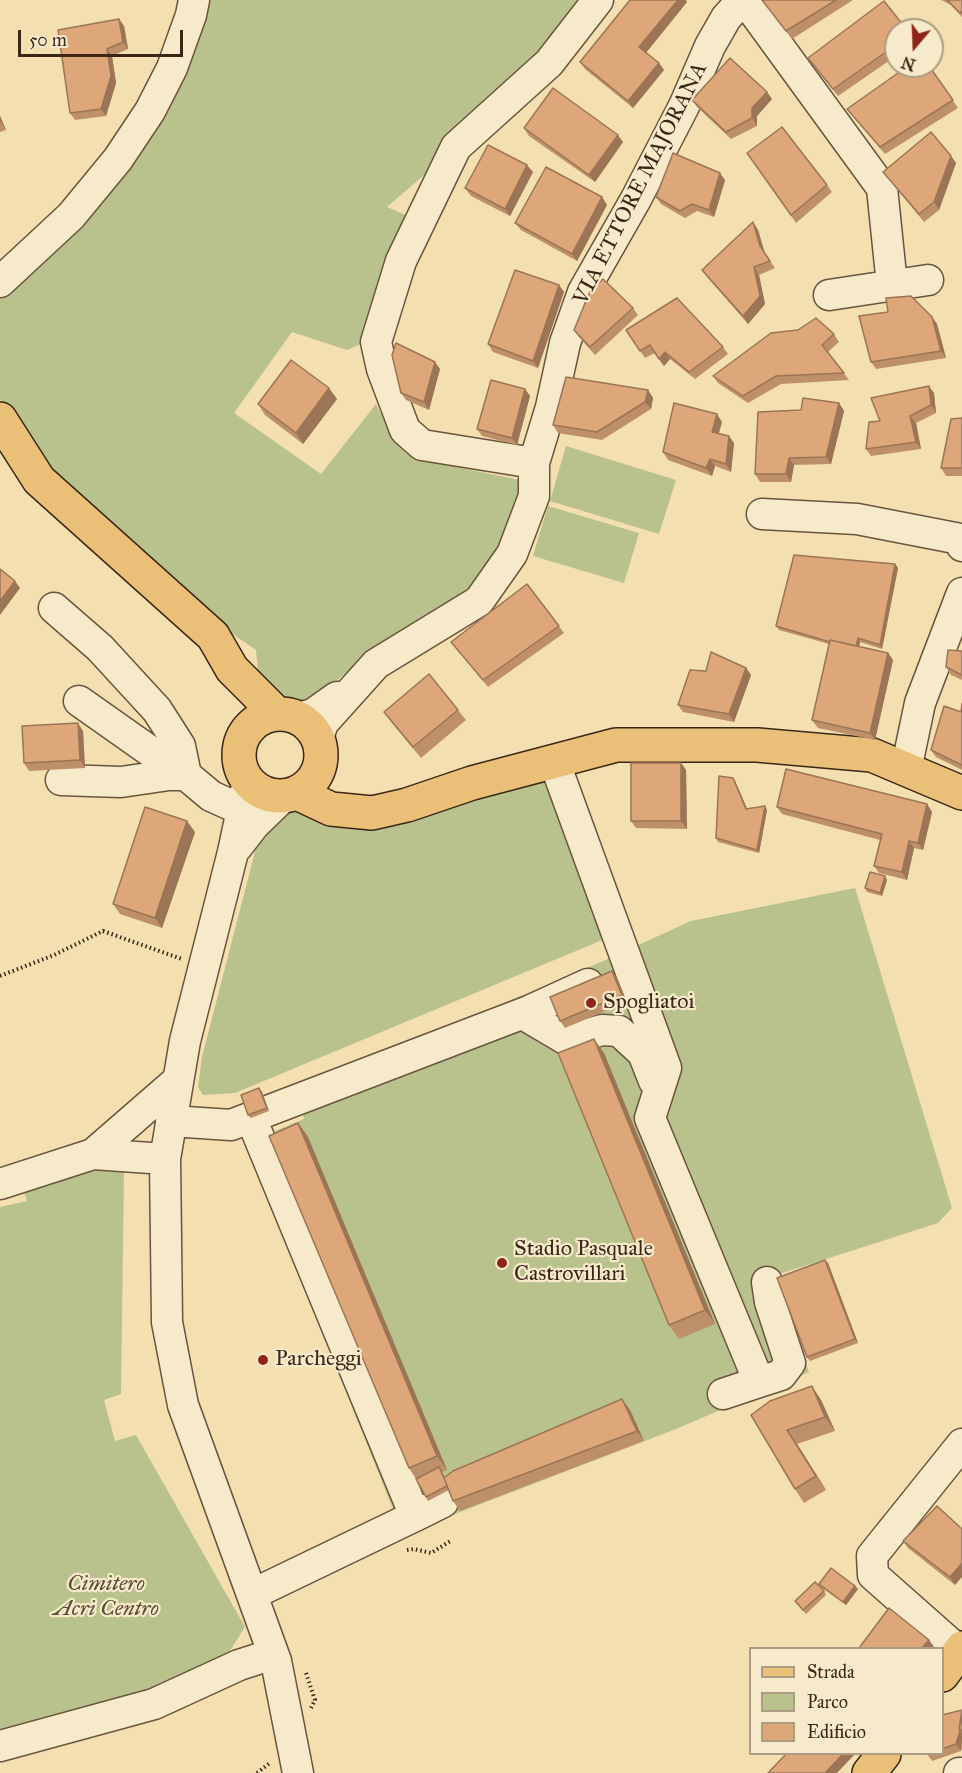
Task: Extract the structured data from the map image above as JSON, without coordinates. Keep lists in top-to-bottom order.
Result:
{
  "streets": {
    "street": ["VIA ETTORE MAJORANA"]
  },
  "parks": ["Cimitero Acri Centro"],
  "places": ["Spogliatoi", "Stadio Pasquale Castrovillari", "Parcheggi"],
  "legend": ["Strada", "Parco", "Edificio"],
  "scale_bar": "50 m",
  "north": "bottom"
}
